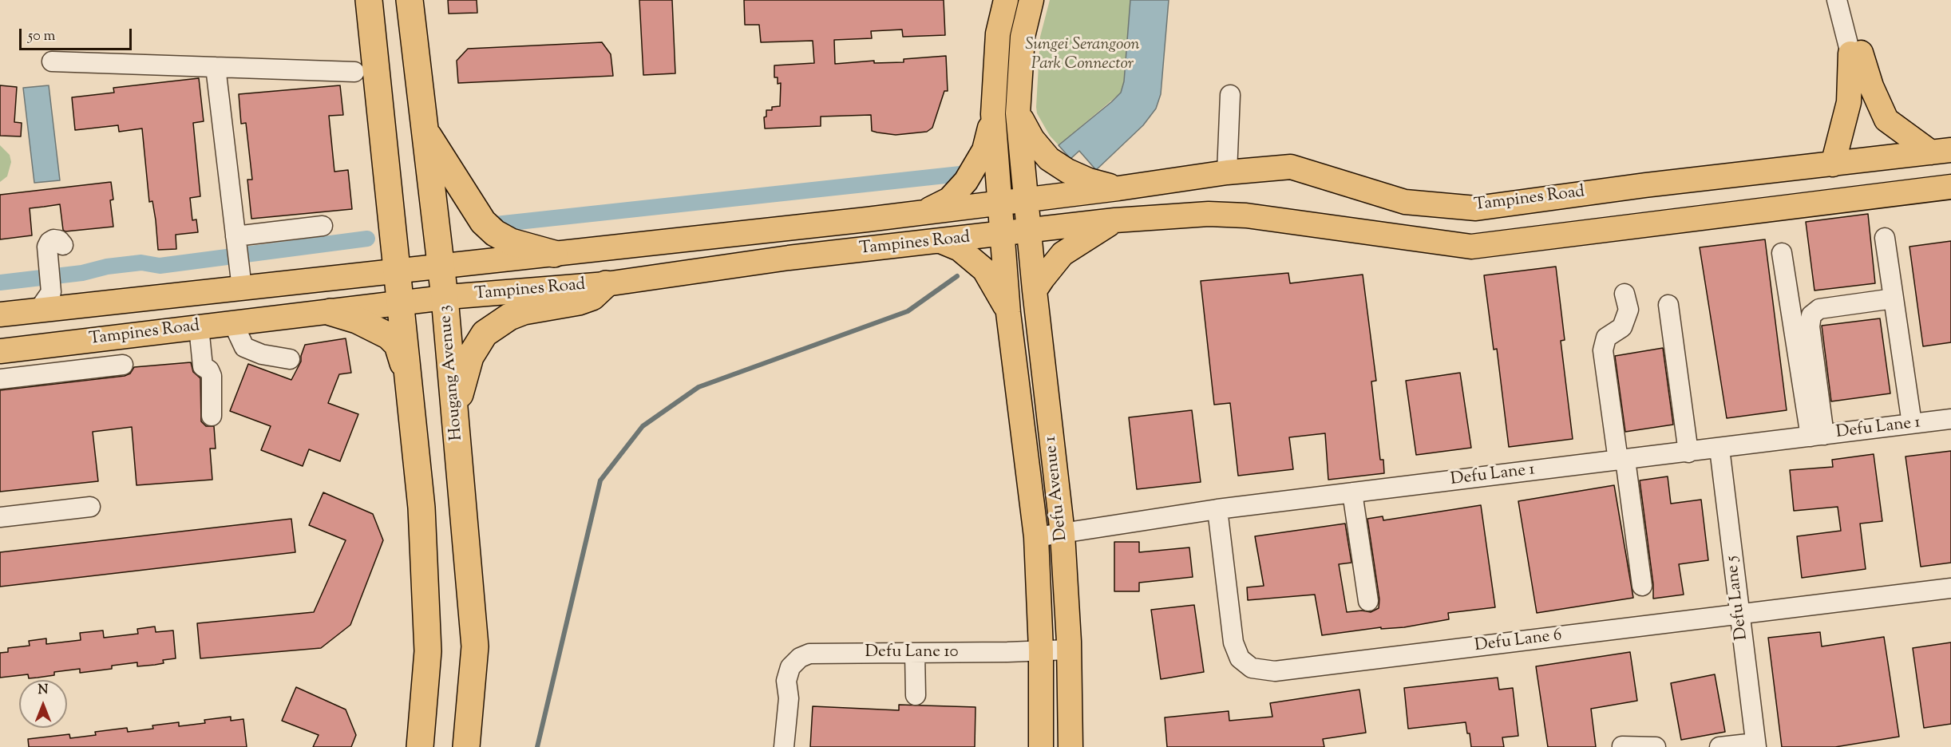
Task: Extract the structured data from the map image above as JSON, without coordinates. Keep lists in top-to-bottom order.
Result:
{
  "streets": {
    "highway": ["Hougang Avenue 3"],
    "main road": ["Tampines Road", "Defu Avenue 1"],
    "street": [
      "Defu Lane 1",
      "Defu Lane 5",
      "Defu Lane 6",
      "Defu Lane 10"
    ]
  },
  "crossings": [
    ["Tampines Road", "Hougang Avenue 3"],
    ["Tampines Road", "Defu Avenue 1"],
    ["Defu Lane 1", "Defu Avenue 1"],
    ["Defu Lane 1", "Defu Lane 5"],
    ["Defu Lane 1", "Defu Lane 6"],
    ["Defu Avenue 1", "Defu Lane 10"],
    ["Defu Lane 5", "Defu Lane 6"]
  ],
  "parks": ["Sungei Serangoon Park Connector"],
  "scale_bar": "50 m",
  "north": "top"
}
